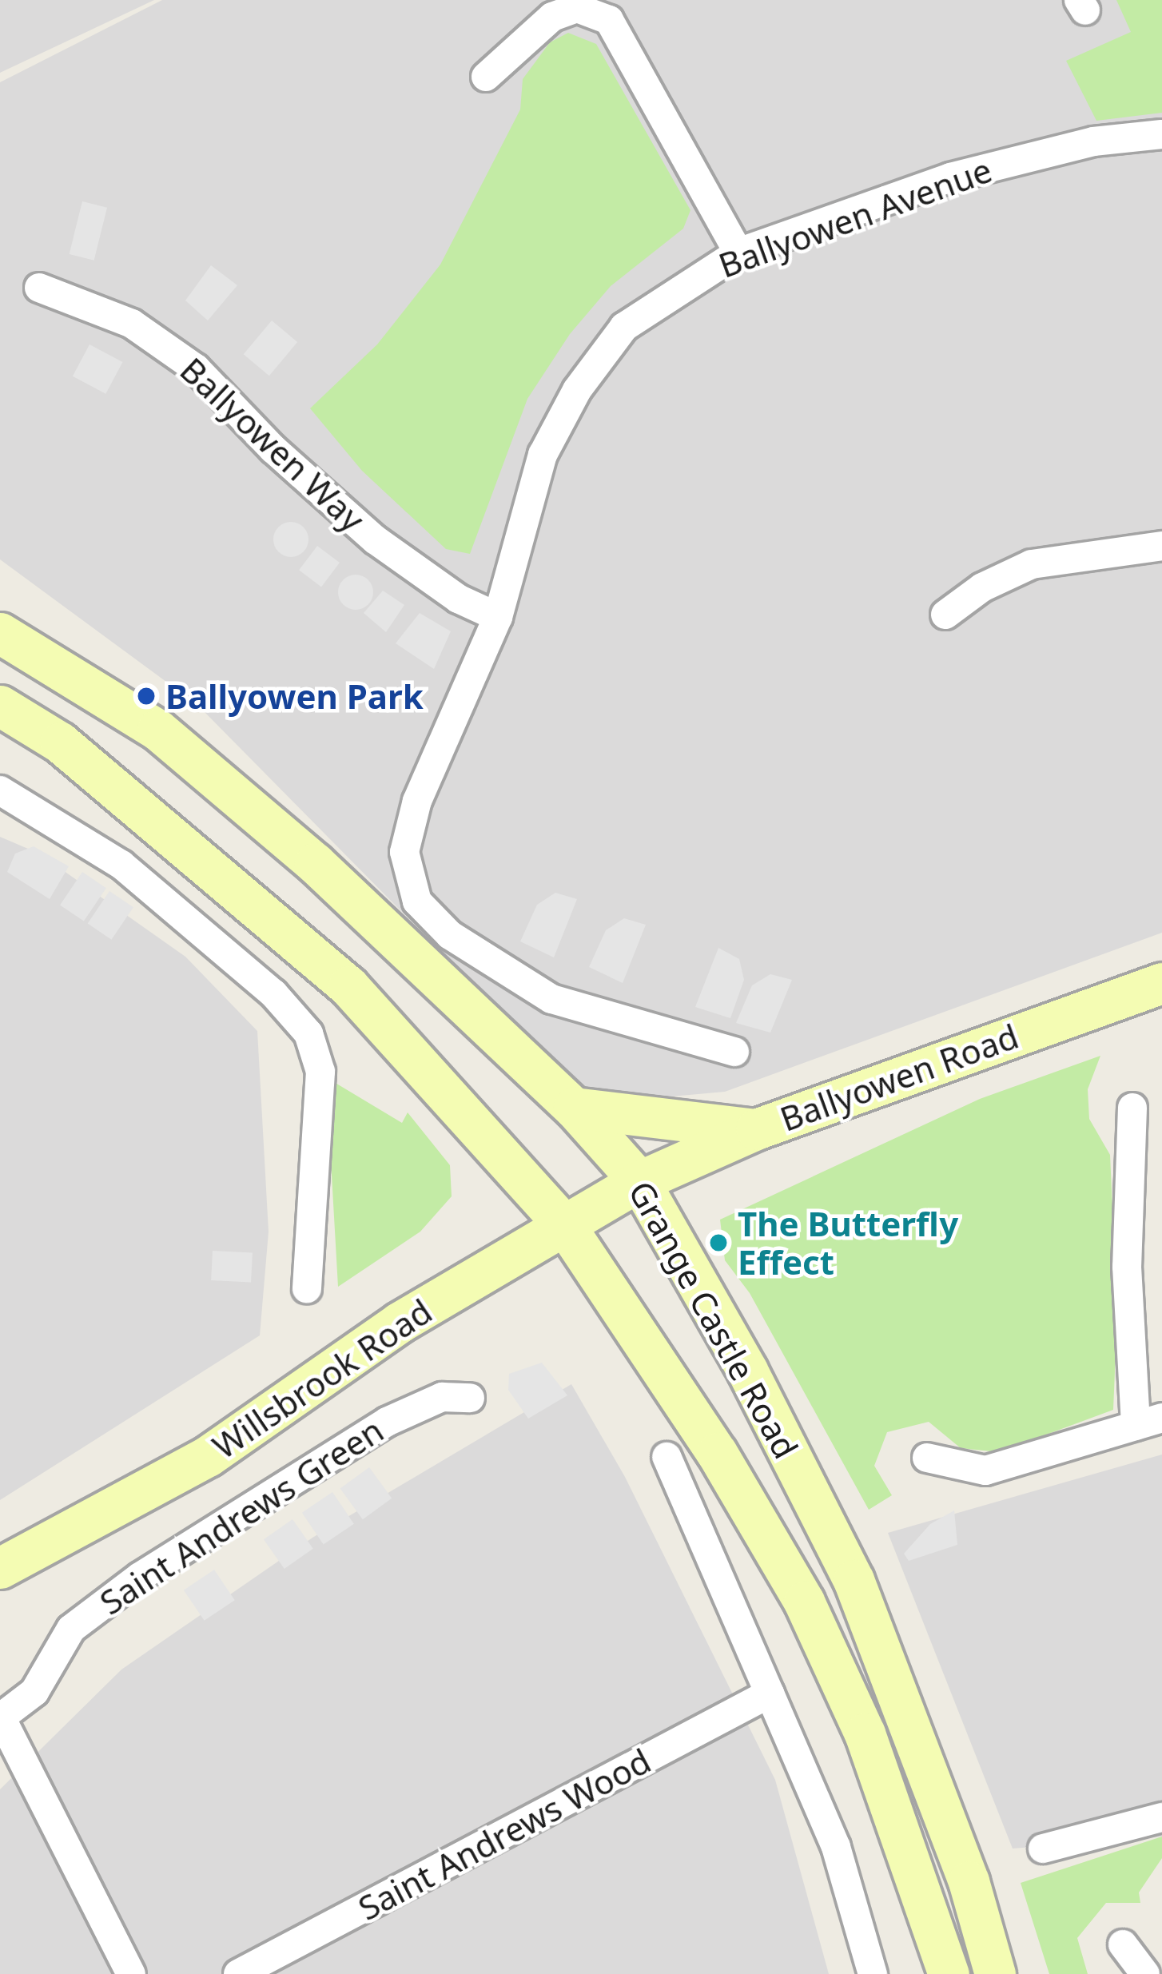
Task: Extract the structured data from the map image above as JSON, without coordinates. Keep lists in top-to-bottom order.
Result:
{
  "streets": {
    "main road": ["Ballyowen Road", "Grange Castle Road", "Willsbrook Road"],
    "street": [
      "Ballyowen Avenue",
      "Ballyowen Way",
      "Saint Andrews Green",
      "Saint Andrews Wood"
    ]
  },
  "crossings": [
    ["Ballyowen Avenue", "Ballyowen Way"],
    ["Ballyowen Road", "Grange Castle Road"],
    ["Ballyowen Road", "Willsbrook Road"],
    ["Grange Castle Road", "Willsbrook Road"]
  ],
  "places": ["Ballyowen Park", "The Butterfly Effect"]
}
